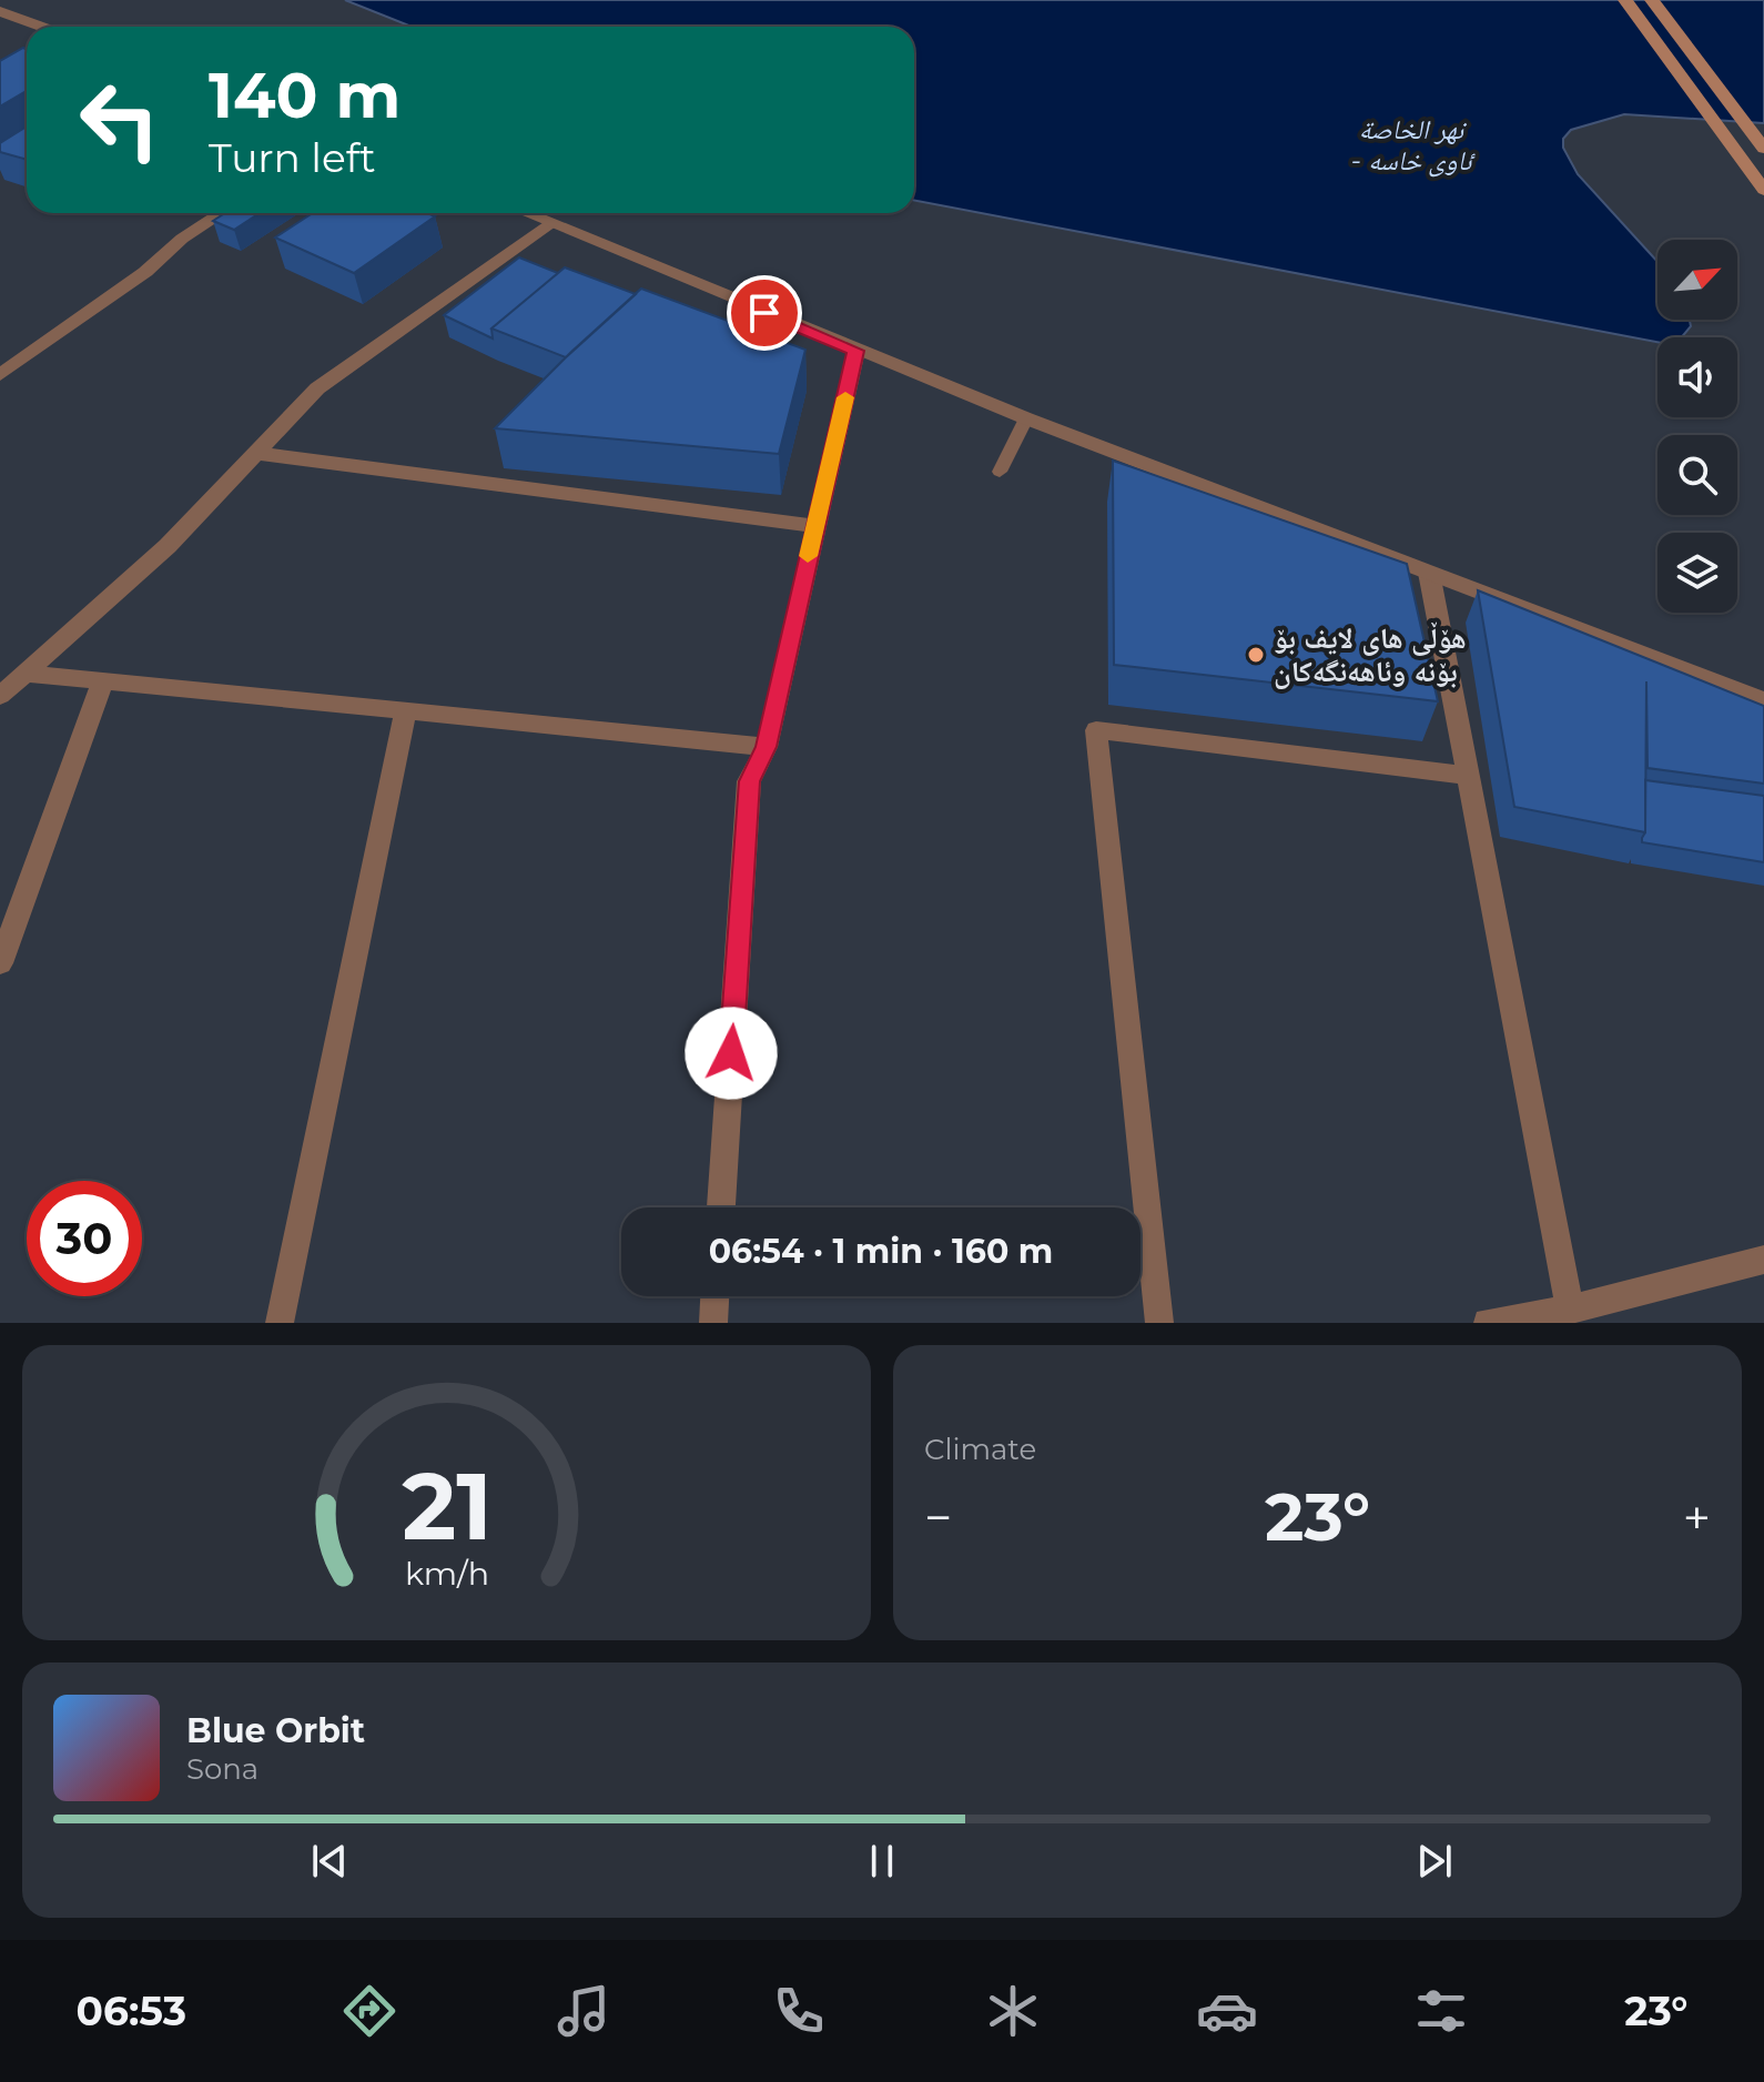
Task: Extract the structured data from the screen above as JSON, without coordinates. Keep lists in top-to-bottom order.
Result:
{
  "water": ["نهر الخاصة - ئاوی خاسە"],
  "places": ["هۆڵی های لایف بۆ بۆنە وئاهەنگەکان"],
  "north": "top right",
  "page": {
    "turn": ["140 m", "Turn left"],
    "limit": "30",
    "trip": "06:54 · 1 min · 160 m",
    "tile": "Climate",
    "heat": ["−", "23°", "+"],
    "song": ["Blue Orbit", "Sona"],
    "tabs": ["06:53", "23°"],
    "gauge": ["21", "km/h"]
  }
}
